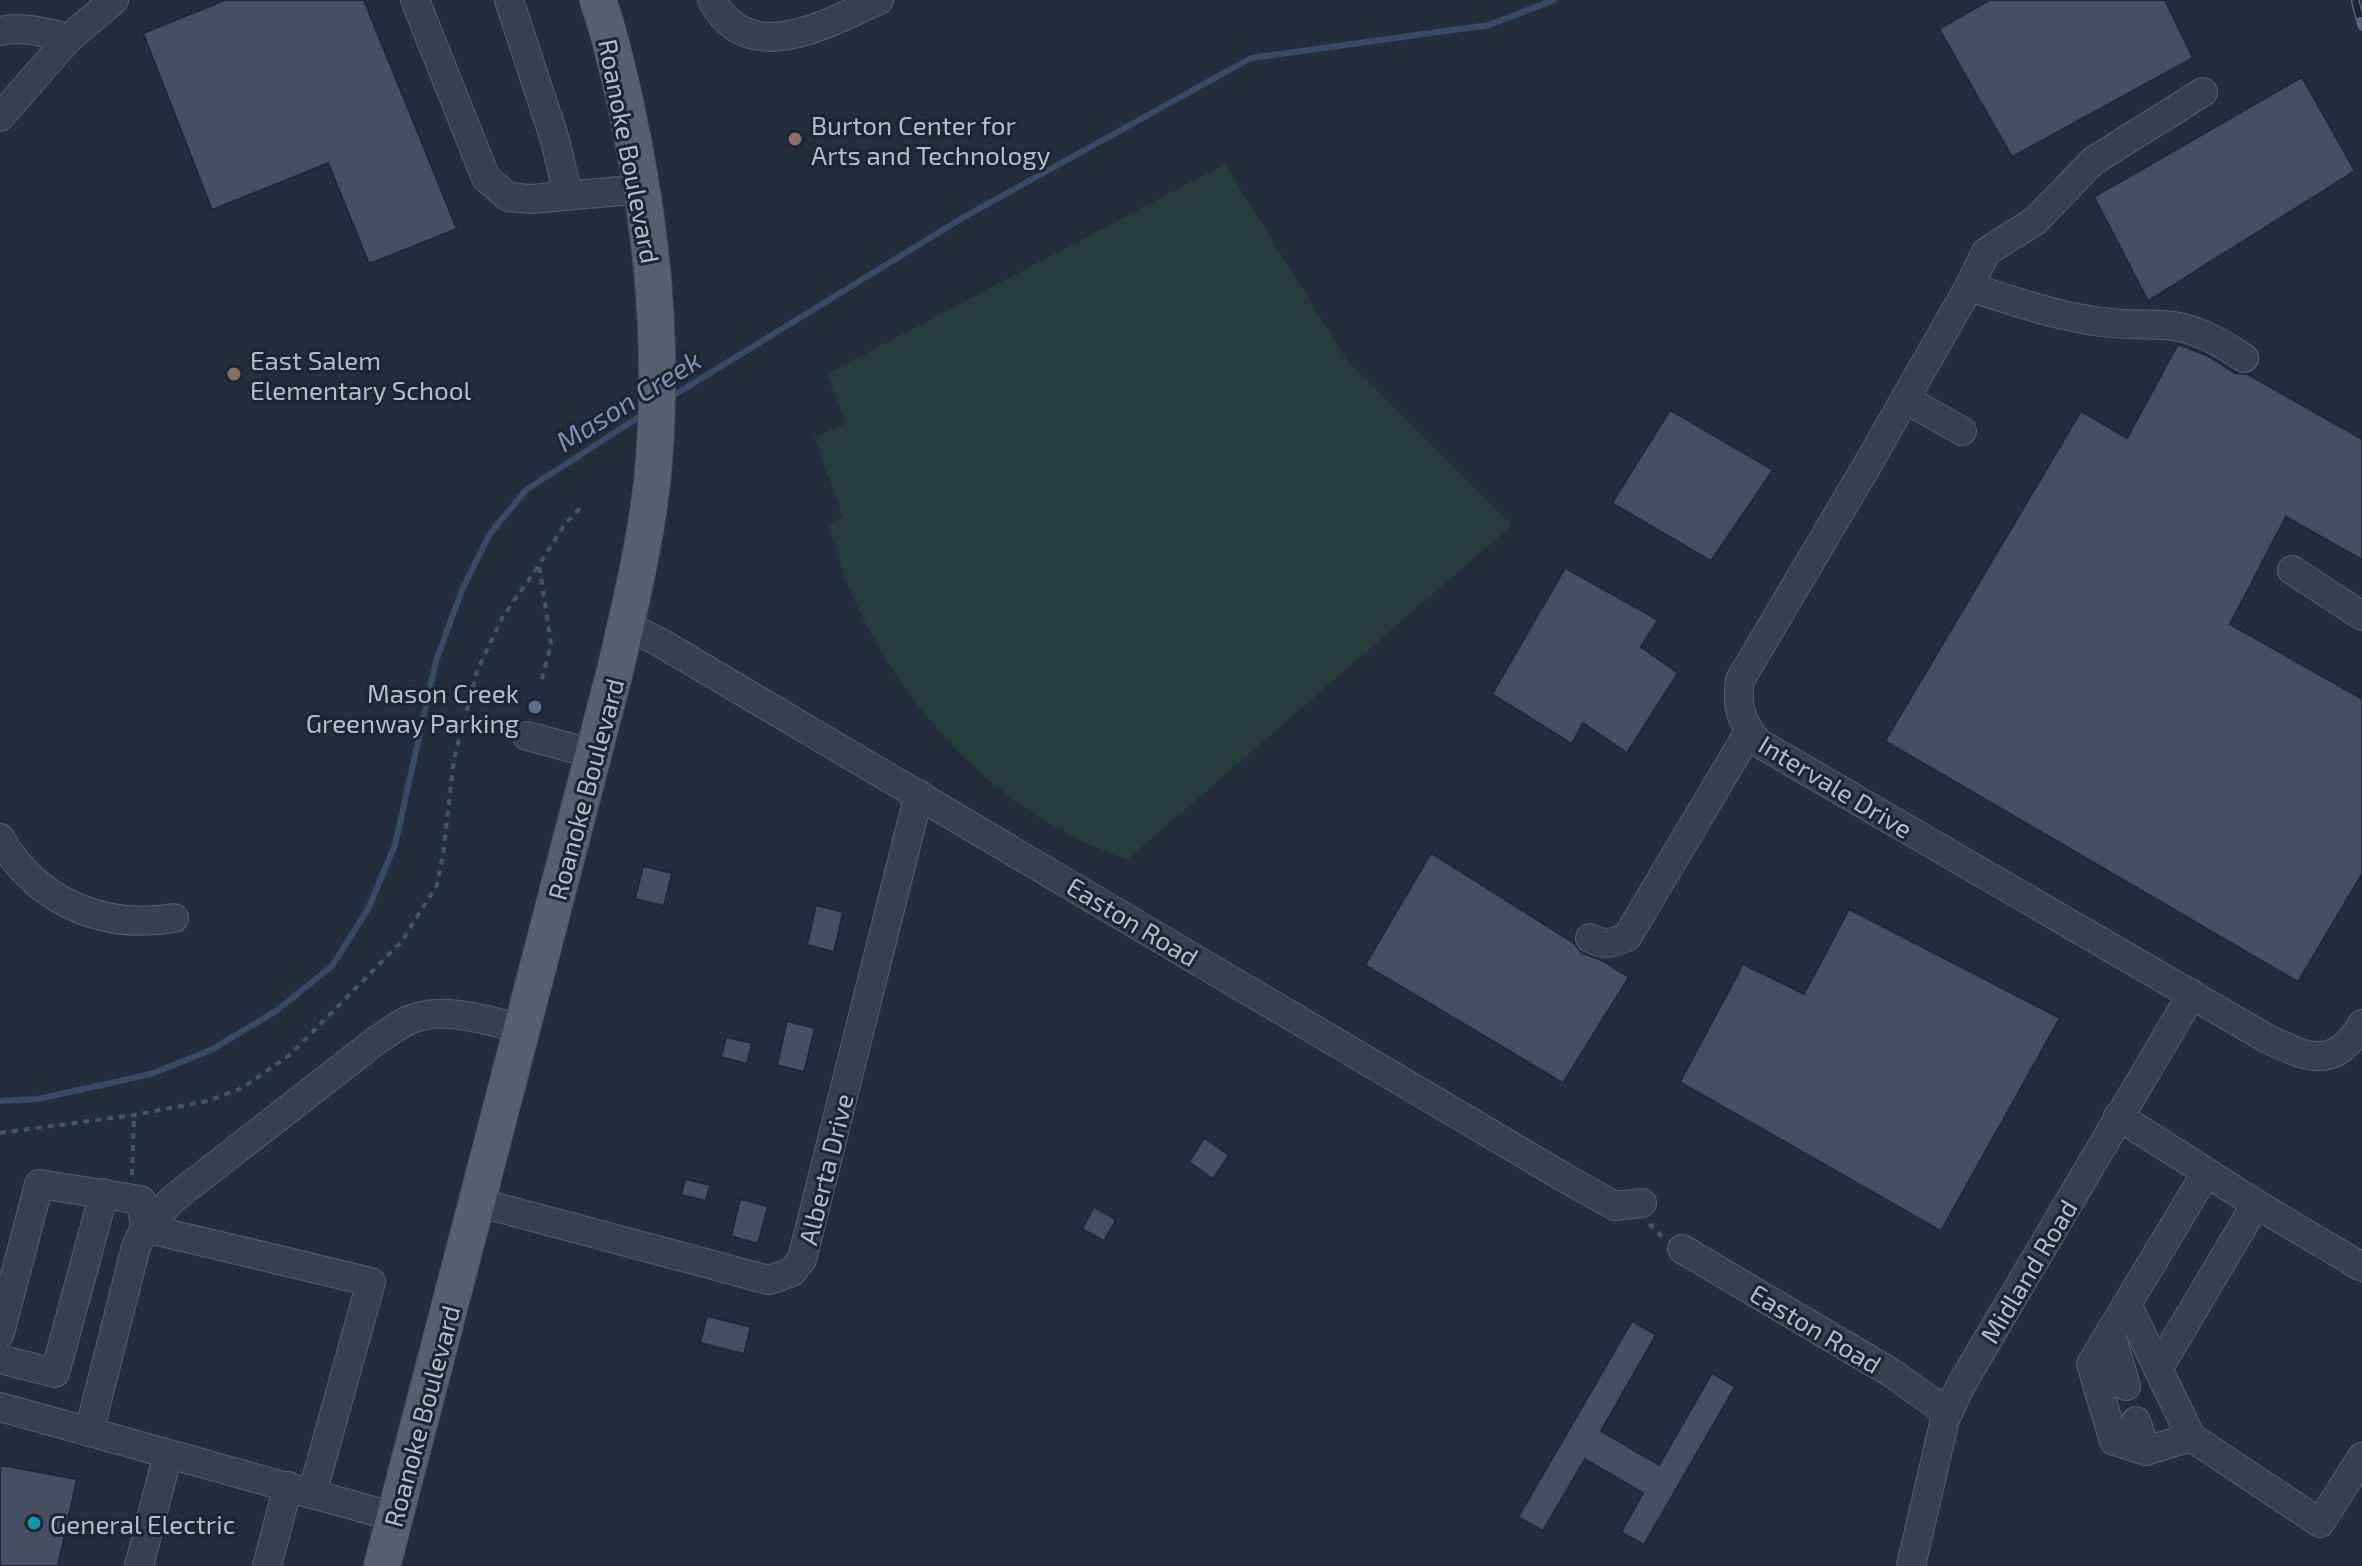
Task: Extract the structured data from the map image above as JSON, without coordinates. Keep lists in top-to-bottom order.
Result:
{
  "streets": {
    "main road": ["Roanoke Boulevard"],
    "street": [
      "Intervale Drive",
      "Easton Road",
      "Alberta Drive",
      "Midland Road"
    ]
  },
  "crossings": [
    ["Roanoke Boulevard", "Easton Road"],
    ["Roanoke Boulevard", "Alberta Drive"],
    ["Intervale Drive", "Midland Road"],
    ["Easton Road", "Alberta Drive"],
    ["Easton Road", "Midland Road"]
  ],
  "water": ["Mason Creek"],
  "places": [
    "Burton Center for Arts and Technology",
    "East Salem Elementary School",
    "Mason Creek Greenway Parking",
    "General Electric"
  ]
}
